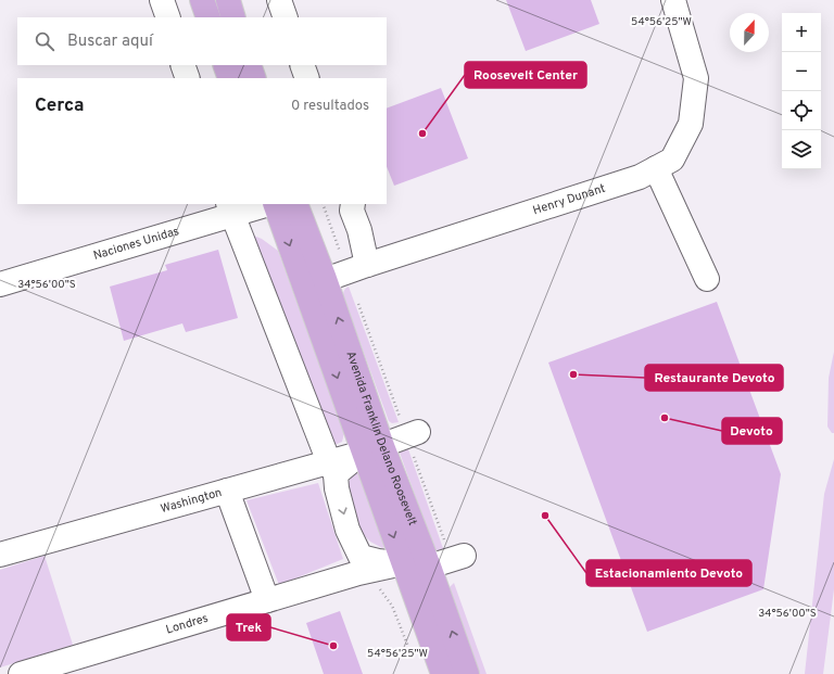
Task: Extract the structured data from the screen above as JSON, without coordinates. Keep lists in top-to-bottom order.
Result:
{
  "streets": {
    "main road": ["Avenida Franklin Delano Roosevelt"],
    "street": [
      "Henry Dunant",
      "Naciones Unidas",
      "Washington",
      "Londres"
    ]
  },
  "crossings": [
    ["Henry Dunant", "Avenida Franklin Delano Roosevelt"],
    ["Avenida Franklin Delano Roosevelt", "Washington"],
    ["Avenida Franklin Delano Roosevelt", "Londres"]
  ],
  "places": [
    "Roosevelt Center",
    "Restaurante Devoto",
    "Devoto",
    "Estacionamiento Devoto",
    "Trek"
  ],
  "north": "top",
  "page": {
    "map_buttons": ["+", "−"],
    "search": "Buscar aquí",
    "heading": ["Cerca", "0 resultados"]
  },
  "coordinates": ["54°56'25\"W", "34°56'00\"S"]
}
